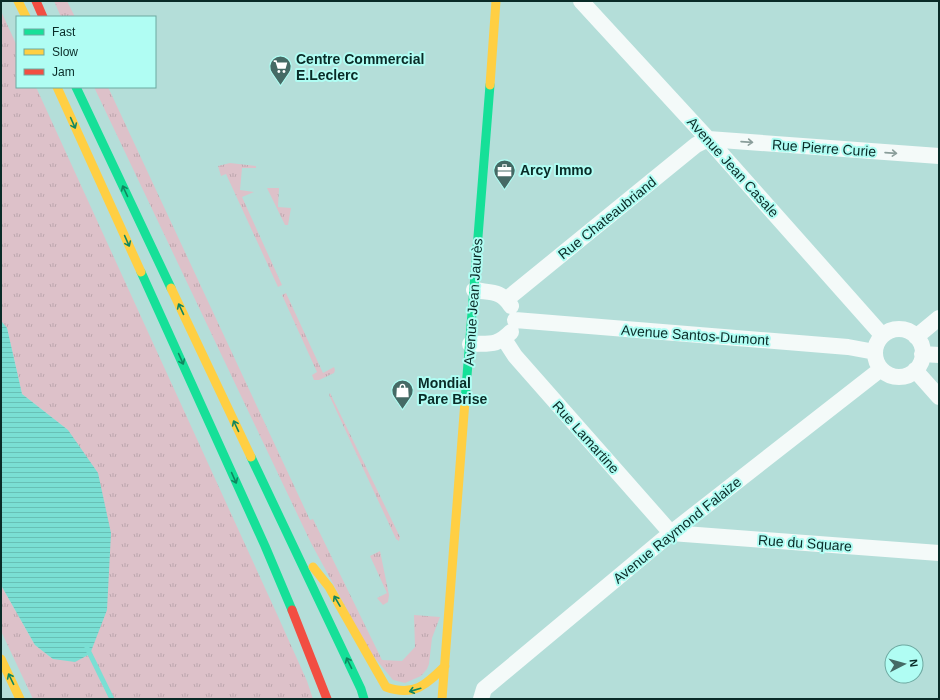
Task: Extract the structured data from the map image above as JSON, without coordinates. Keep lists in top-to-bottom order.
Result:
{
  "streets": {
    "main road": ["Avenue Jean Jaurès"],
    "street": [
      "Rue Pierre Curie",
      "Avenue Jean Casale",
      "Rue Chateaubriand",
      "Avenue Santos-Dumont",
      "Rue Lamartine",
      "Avenue Raymond Falaize",
      "Rue du Square"
    ]
  },
  "crossings": [
    ["Rue Pierre Curie", "Avenue Jean Casale"],
    ["Rue Pierre Curie", "Rue Chateaubriand"],
    ["Avenue Jean Casale", "Rue Chateaubriand"],
    ["Avenue Jean Casale", "Avenue Santos-Dumont"],
    ["Avenue Jean Casale", "Avenue Raymond Falaize"],
    ["Avenue Santos-Dumont", "Avenue Raymond Falaize"],
    ["Rue Lamartine", "Avenue Raymond Falaize"],
    ["Rue Lamartine", "Rue du Square"],
    ["Avenue Raymond Falaize", "Rue du Square"]
  ],
  "one_way": ["Rue Pierre Curie"],
  "places": {
    "supermarket": ["Centre Commercial E.Leclerc"],
    "office": ["Arcy Immo"],
    "shop": ["Mondial Pare Brise"]
  },
  "legend": ["Fast", "Slow", "Jam"],
  "north": "right"
}
